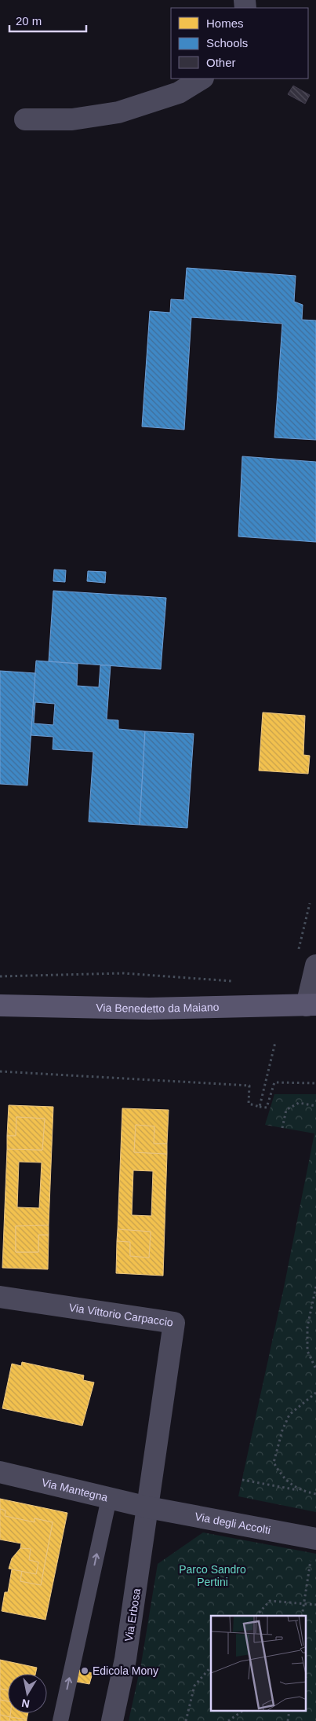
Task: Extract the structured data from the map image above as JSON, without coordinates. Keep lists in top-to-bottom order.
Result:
{
  "streets": {
    "main road": ["Via Benedetto da Maiano"],
    "street": [
      "Via Vittorio Carpaccio",
      "Via Mantegna",
      "Via degli Accolti",
      "Via Erbosa"
    ]
  },
  "crossings": [
    ["Via Vittorio Carpaccio", "Via Mantegna"],
    ["Via Vittorio Carpaccio", "Via degli Accolti"],
    ["Via Vittorio Carpaccio", "Via Erbosa"],
    ["Via Mantegna", "Via degli Accolti"],
    ["Via Mantegna", "Via Erbosa"],
    ["Via degli Accolti", "Via Erbosa"]
  ],
  "parks": ["Parco Sandro Pertini"],
  "places": ["Edicola Mony"],
  "legend": ["Homes", "Schools", "Other"],
  "scale_bar": "20 m",
  "north": "bottom"
}
